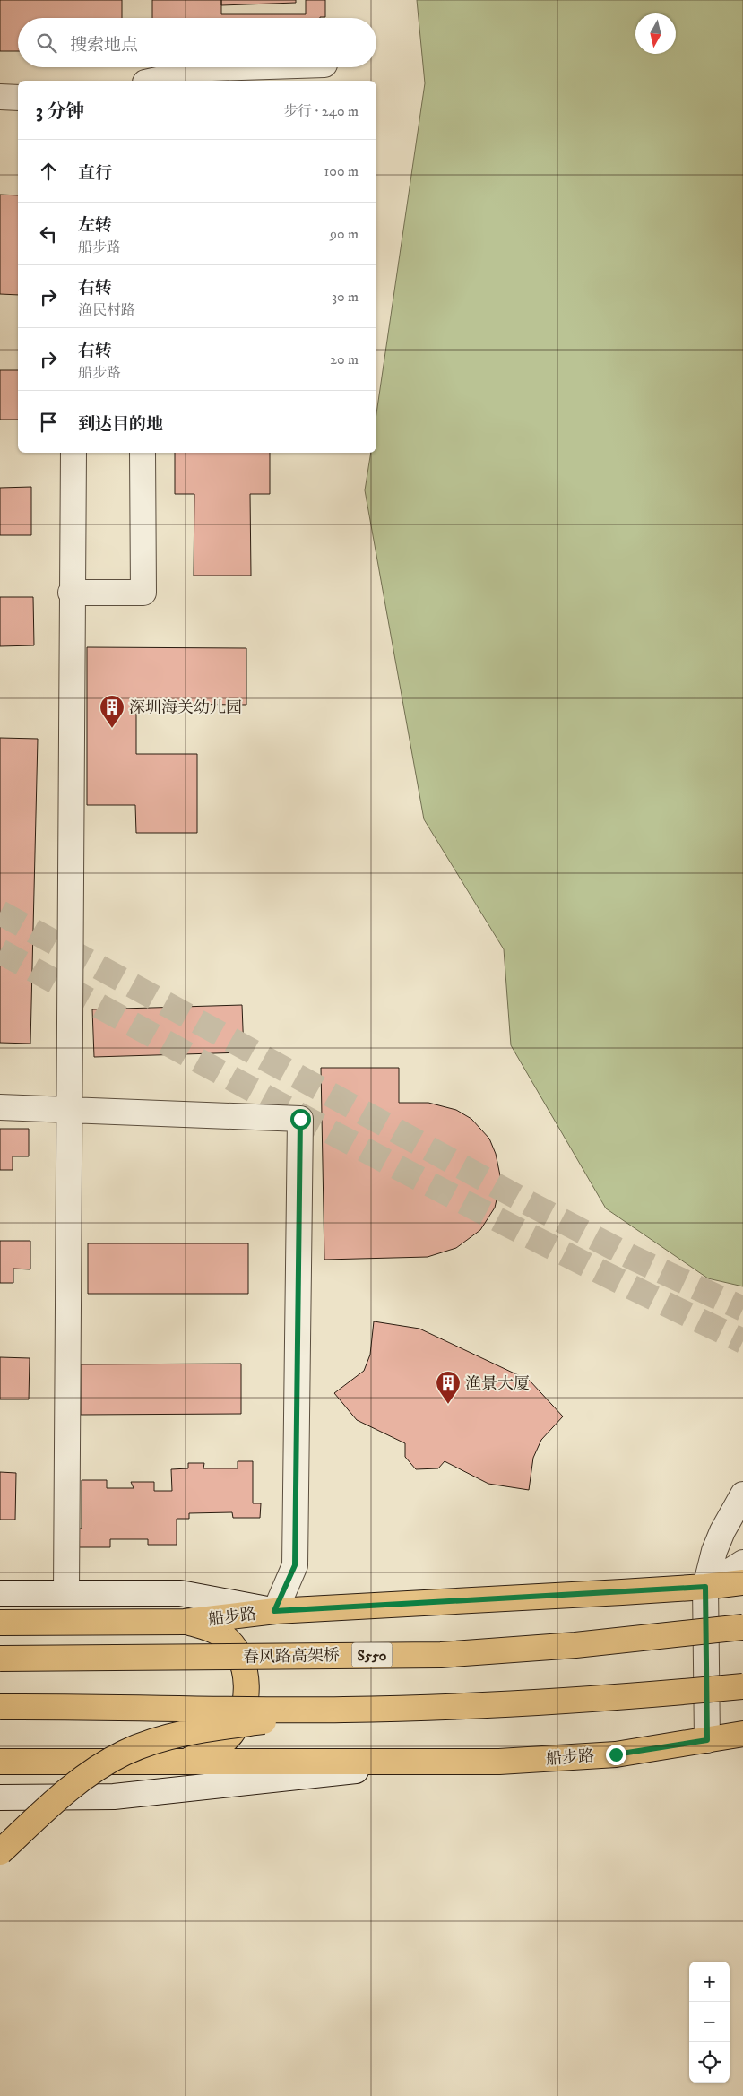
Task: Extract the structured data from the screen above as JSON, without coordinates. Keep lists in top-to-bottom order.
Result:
{
  "streets": {
    "main road": ["船步路", "S550", "春风路高架桥"]
  },
  "places": {
    "building": ["深圳海关幼儿园", "渔景大厦"]
  },
  "north": "bottom",
  "page": {
    "search": "搜索地点",
    "heading": ["3 分钟", "步行 · 240 m"],
    "list": [
      ["直行", "100 m"],
      ["左转", "船步路", "90 m"],
      ["右转", "渔民村路", "30 m"],
      ["右转", "船步路", "20 m"],
      "到达目的地"
    ],
    "map_buttons": ["+", "−"]
  }
}
